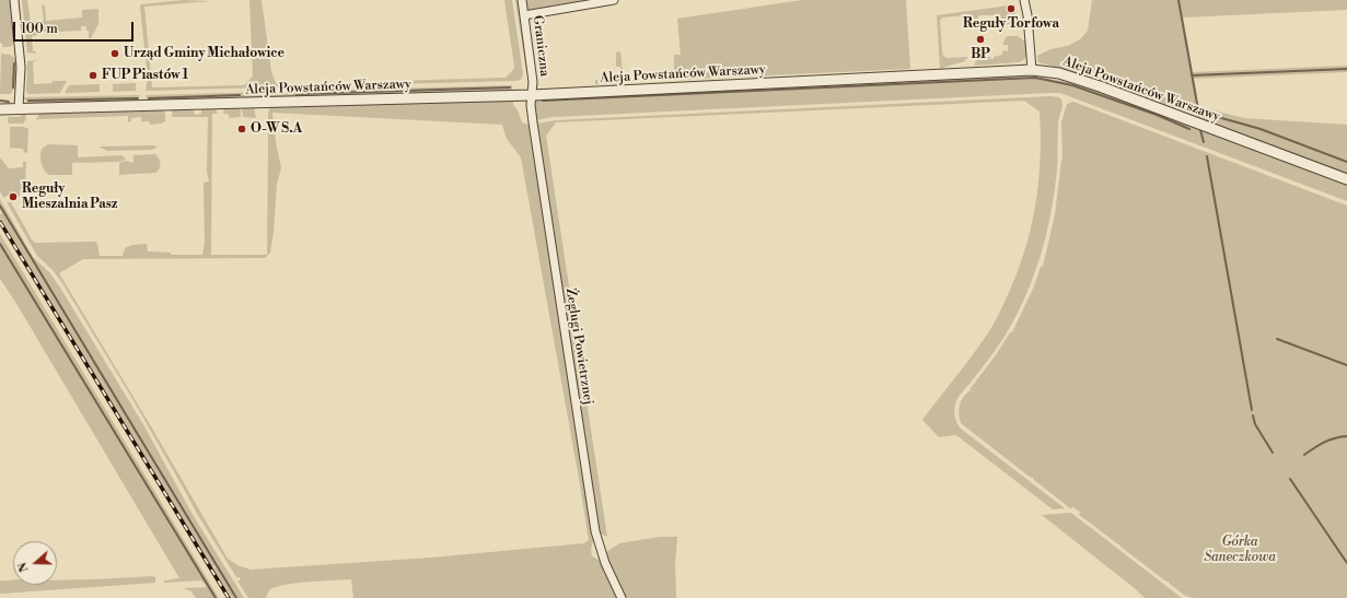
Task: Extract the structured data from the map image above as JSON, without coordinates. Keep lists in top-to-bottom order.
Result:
{
  "streets": {
    "street": ["Graniczna", "Aleja Powstańców Warszawy", "Żeglugi Powietrznej"]
  },
  "crossings": [
    ["Graniczna", "Aleja Powstańców Warszawy"],
    ["Graniczna", "Żeglugi Powietrznej"],
    ["Aleja Powstańców Warszawy", "Żeglugi Powietrznej"]
  ],
  "parks": ["Górka Saneczkowa"],
  "places": [
    "Reguły Torfowa",
    "BP",
    "Urząd Gminy Michałowice",
    "FUP Piastów 1",
    "O-W S.A",
    "Reguły Mieszalnia Pasz"
  ],
  "scale_bar": "100 m",
  "north": "left"
}
